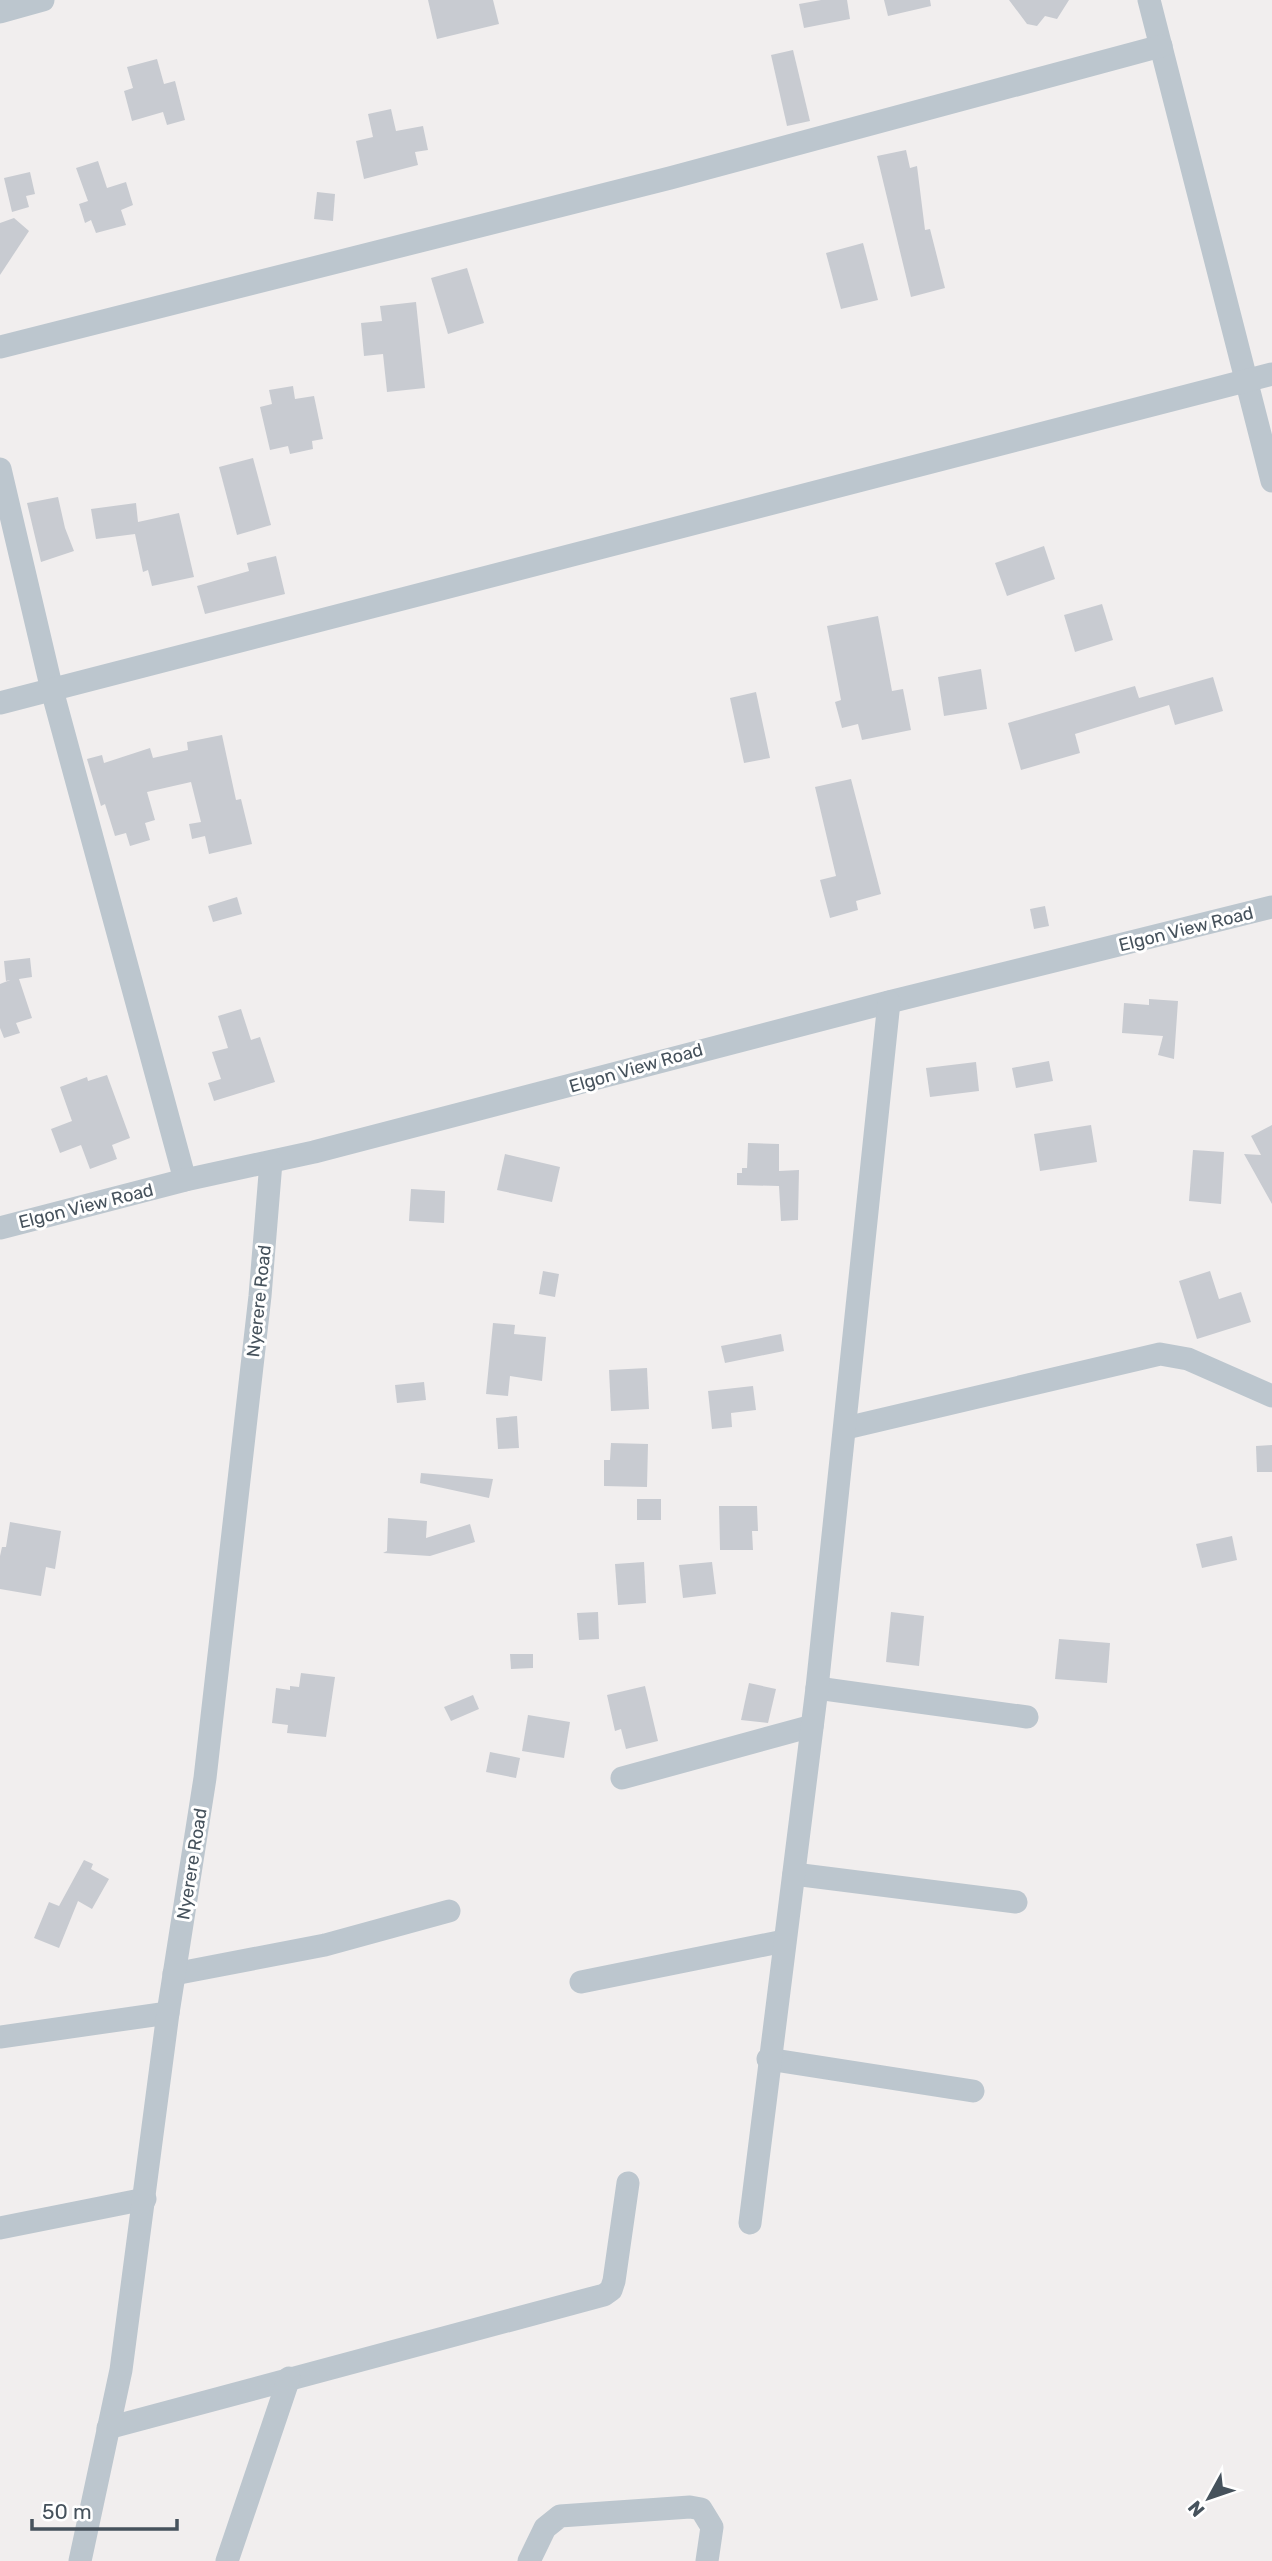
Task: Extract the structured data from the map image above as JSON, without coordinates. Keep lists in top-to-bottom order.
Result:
{
  "streets": {
    "street": ["Elgon View Road", "Nyerere Road"]
  },
  "crossings": [
    ["Elgon View Road", "Nyerere Road"]
  ],
  "scale_bar": "50 m",
  "north": "bottom left"
}
